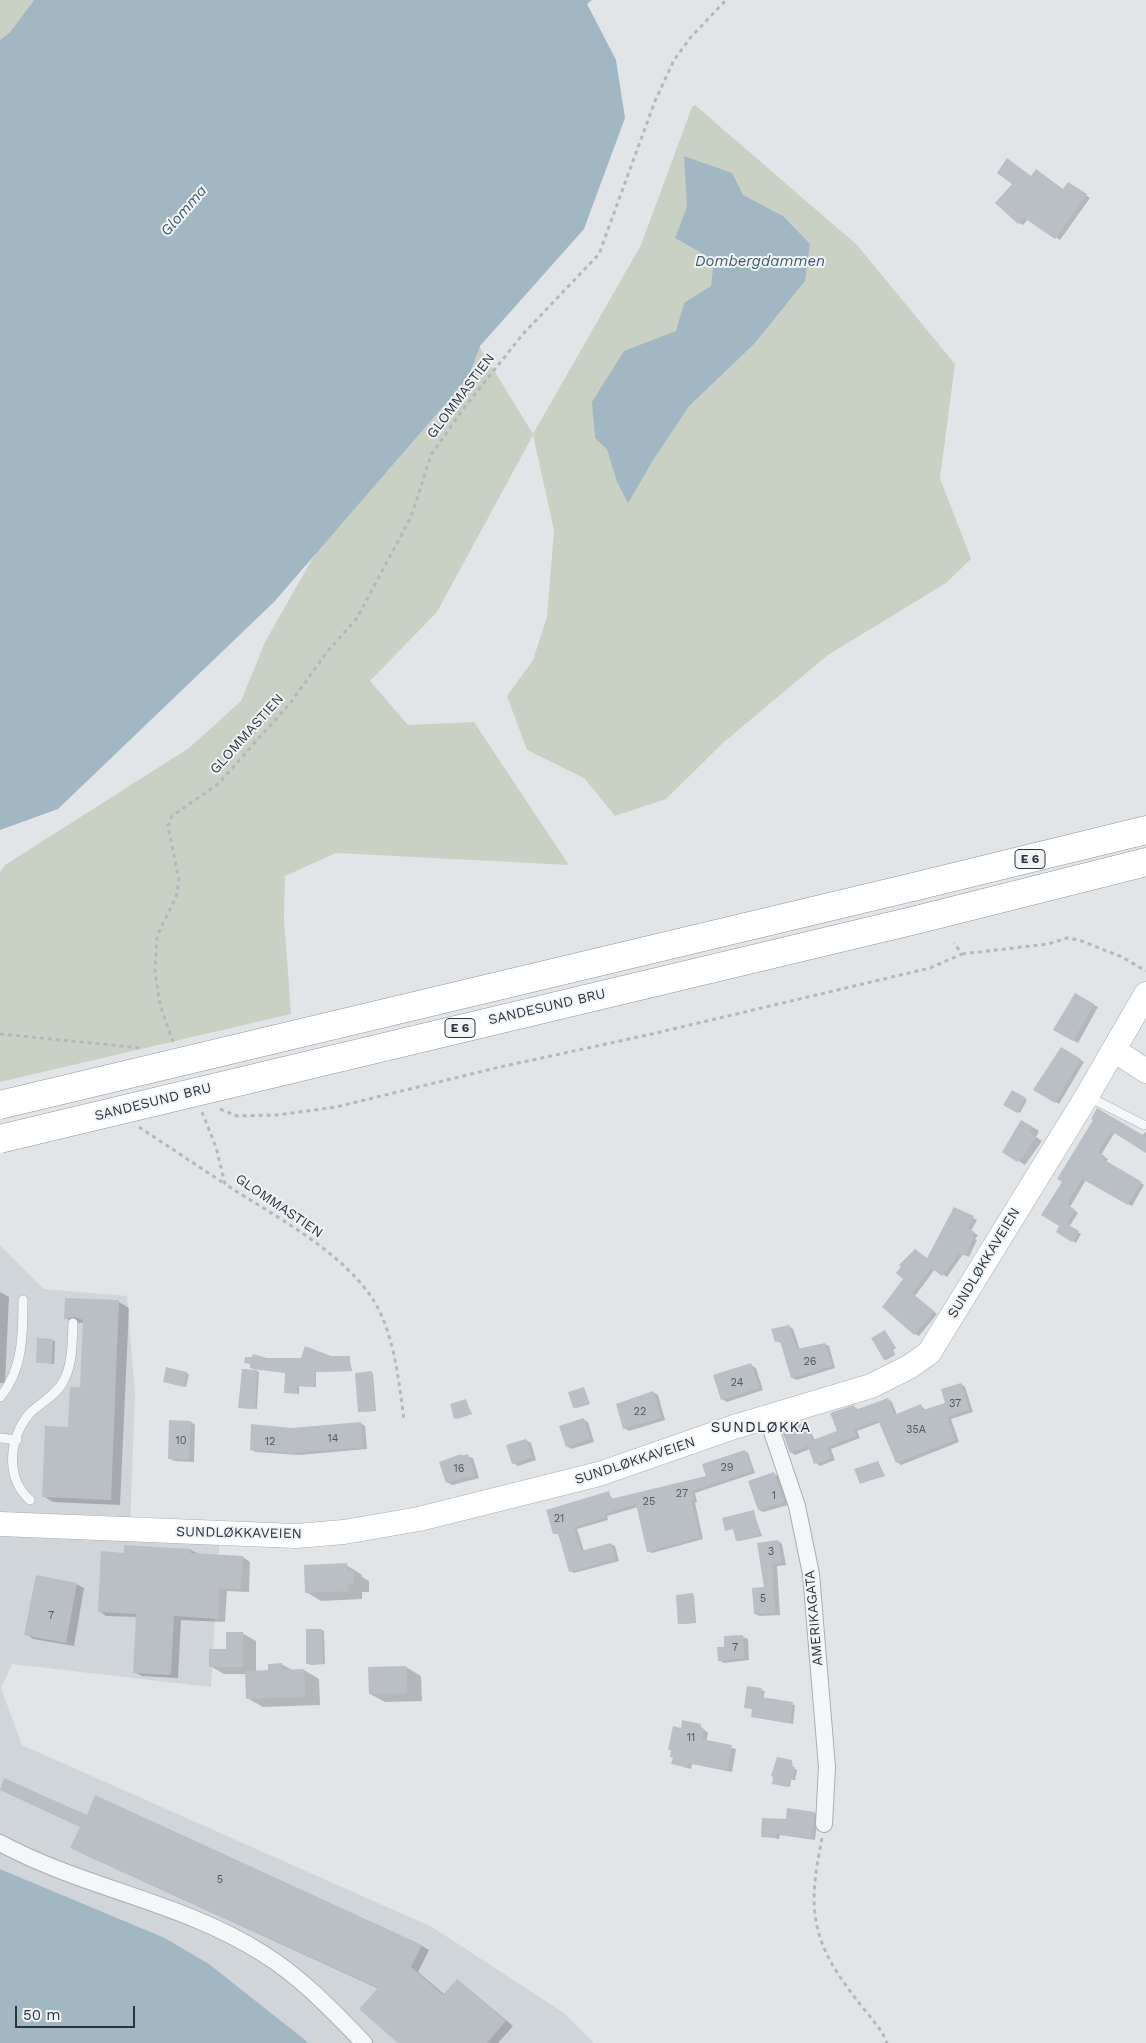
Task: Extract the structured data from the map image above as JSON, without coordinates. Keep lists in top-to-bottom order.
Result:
{
  "streets": {
    "highway": ["E 6", "SANDESUND BRU"],
    "main road": ["SUNDLØKKAVEIEN"],
    "street": ["AMERIKAGATA"],
    "path": ["GLOMMASTIEN"]
  },
  "crossings": [
    ["SUNDLØKKAVEIEN", "AMERIKAGATA"]
  ],
  "districts": ["SUNDLØKKA"],
  "water": ["Glomma", "Dombergdammen"],
  "house_numbers": [
    "26",
    "24",
    "37",
    "22",
    "35A",
    "14",
    "10",
    "12",
    "29",
    "16",
    "27",
    "1",
    "25",
    "21",
    "3",
    "5",
    "7",
    "7",
    "11",
    "5"
  ],
  "scale_bar": "50 m"
}
